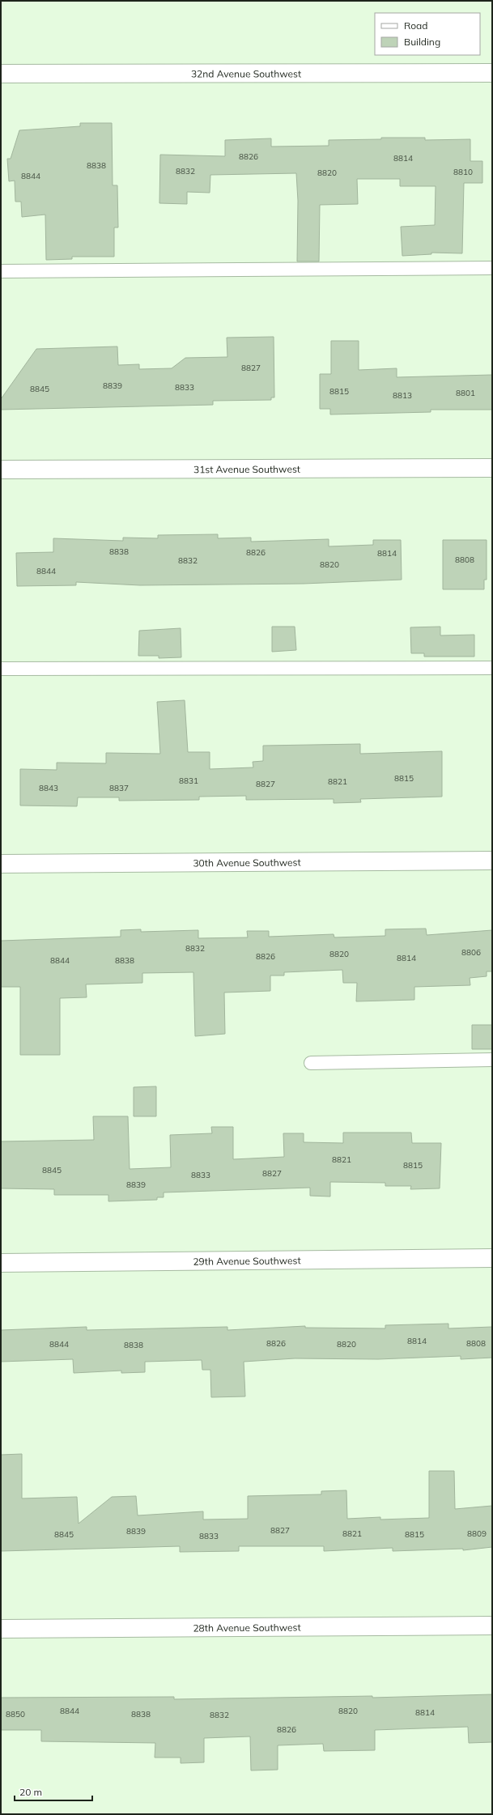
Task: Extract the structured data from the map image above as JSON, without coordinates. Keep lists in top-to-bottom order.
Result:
{
  "streets": {
    "street": [
      "32nd Avenue Southwest",
      "31st Avenue Southwest",
      "30th Avenue Southwest",
      "29th Avenue Southwest",
      "28th Avenue Southwest"
    ]
  },
  "house_numbers": [
    "8826",
    "8814",
    "8838",
    "8832",
    "8810",
    "8820",
    "8844",
    "8827",
    "8839",
    "8833",
    "8845",
    "8815",
    "8801",
    "8813",
    "8838",
    "8826",
    "8814",
    "8808",
    "8832",
    "8820",
    "8844",
    "8815",
    "8831",
    "8821",
    "8827",
    "8843",
    "8837",
    "8832",
    "8806",
    "8820",
    "8826",
    "8814",
    "8844",
    "8838",
    "8821",
    "8815",
    "8845",
    "8827",
    "8833",
    "8839",
    "8814",
    "8826",
    "8808",
    "8844",
    "8820",
    "8838",
    "8827",
    "8839",
    "8821",
    "8809",
    "8845",
    "8815",
    "8833",
    "8844",
    "8820",
    "8814",
    "8850",
    "8838",
    "8832",
    "8826"
  ],
  "legend": ["Road", "Building"],
  "scale_bar": "20 m"
}
